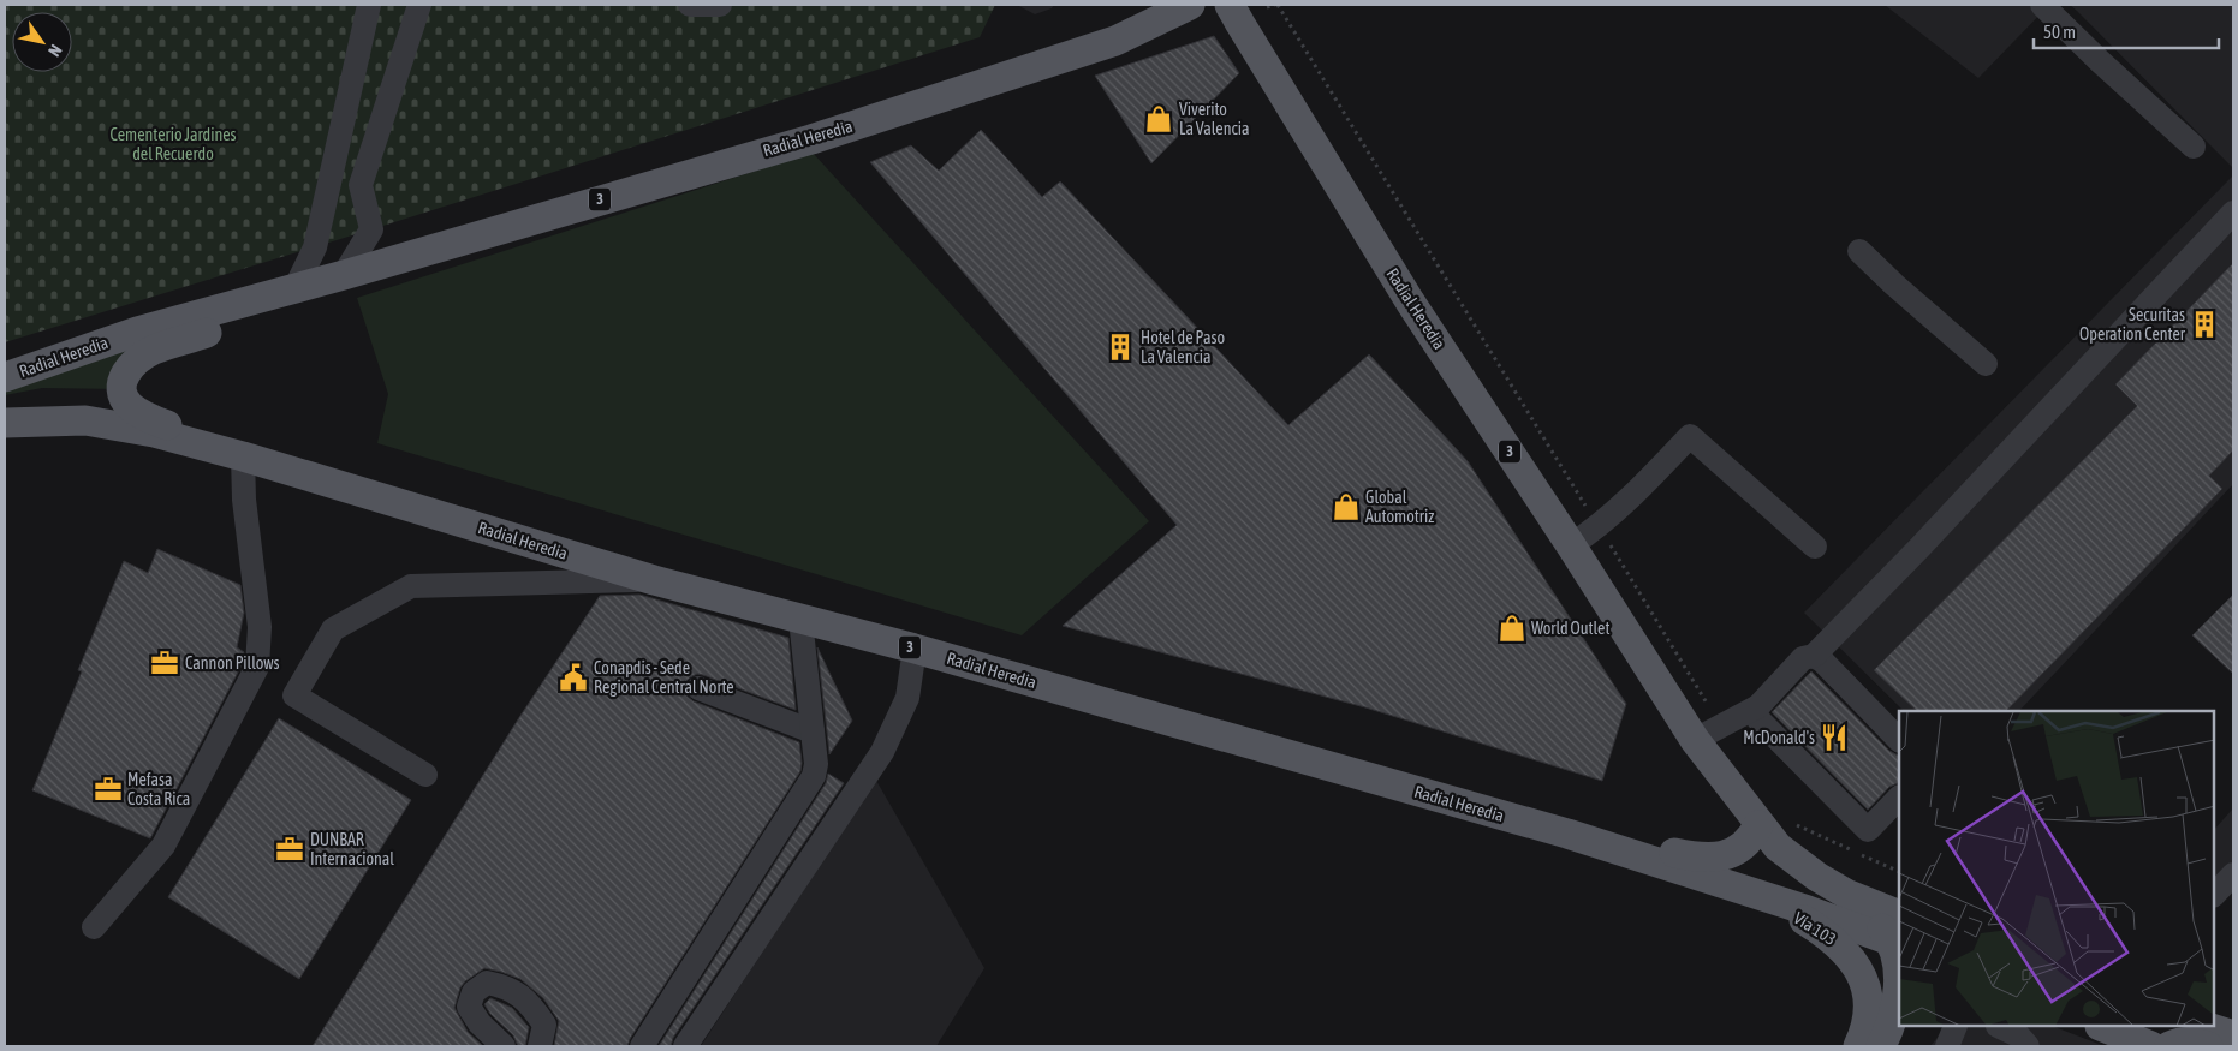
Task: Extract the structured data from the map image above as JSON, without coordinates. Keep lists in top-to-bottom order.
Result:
{
  "streets": {
    "main road": ["Radial Heredia", "3", "Vía 103"]
  },
  "crossings": [
    ["Radial Heredia", "Vía 103"]
  ],
  "parks": ["Cementerio Jardines del Recuerdo"],
  "places": {
    "shop": ["Viverito La Valencia", "Global Automotriz", "World Outlet"],
    "building": ["Securitas Operation Center", "Hotel de Paso La Valencia"],
    "office": ["Cannon Pillows", "Mefasa Costa Rica", "DUNBAR Internacional"],
    "public building": ["Conapdis - Sede Regional Central Norte"],
    "restaurant": ["McDonald's"]
  },
  "scale_bar": "50 m",
  "north": "bottom right"
}
